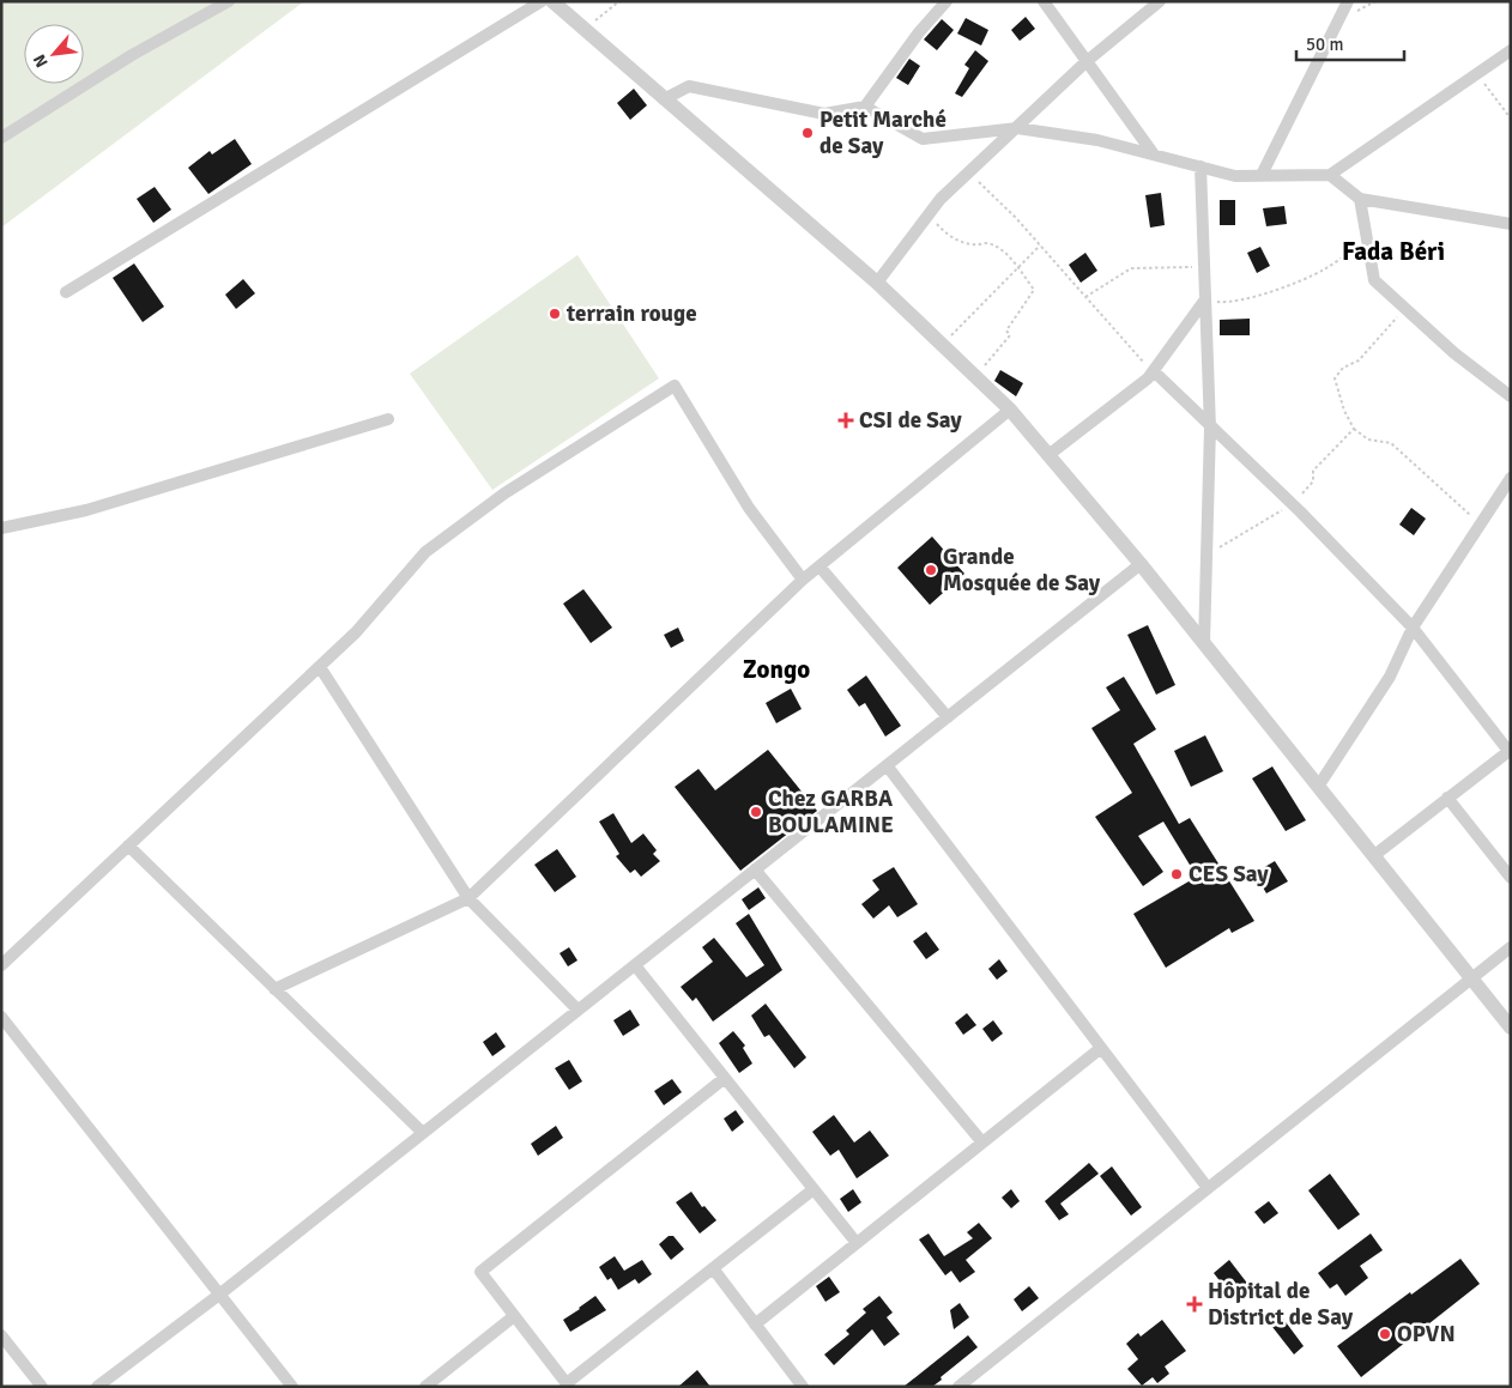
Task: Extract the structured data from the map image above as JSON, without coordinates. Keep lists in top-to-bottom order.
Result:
{
  "districts": ["Fada Béri", "Zongo"],
  "places": {
    "other": [
      "Petit Marché de Say",
      "terrain rouge",
      "Grande Mosquée de Say",
      "Chez GARBA BOULAMINE",
      "CES Say",
      "OPVN"
    ],
    "health": ["CSI de Say", "Hôpital de District de Say"]
  },
  "scale_bar": "50 m",
  "north": "bottom left"
}
